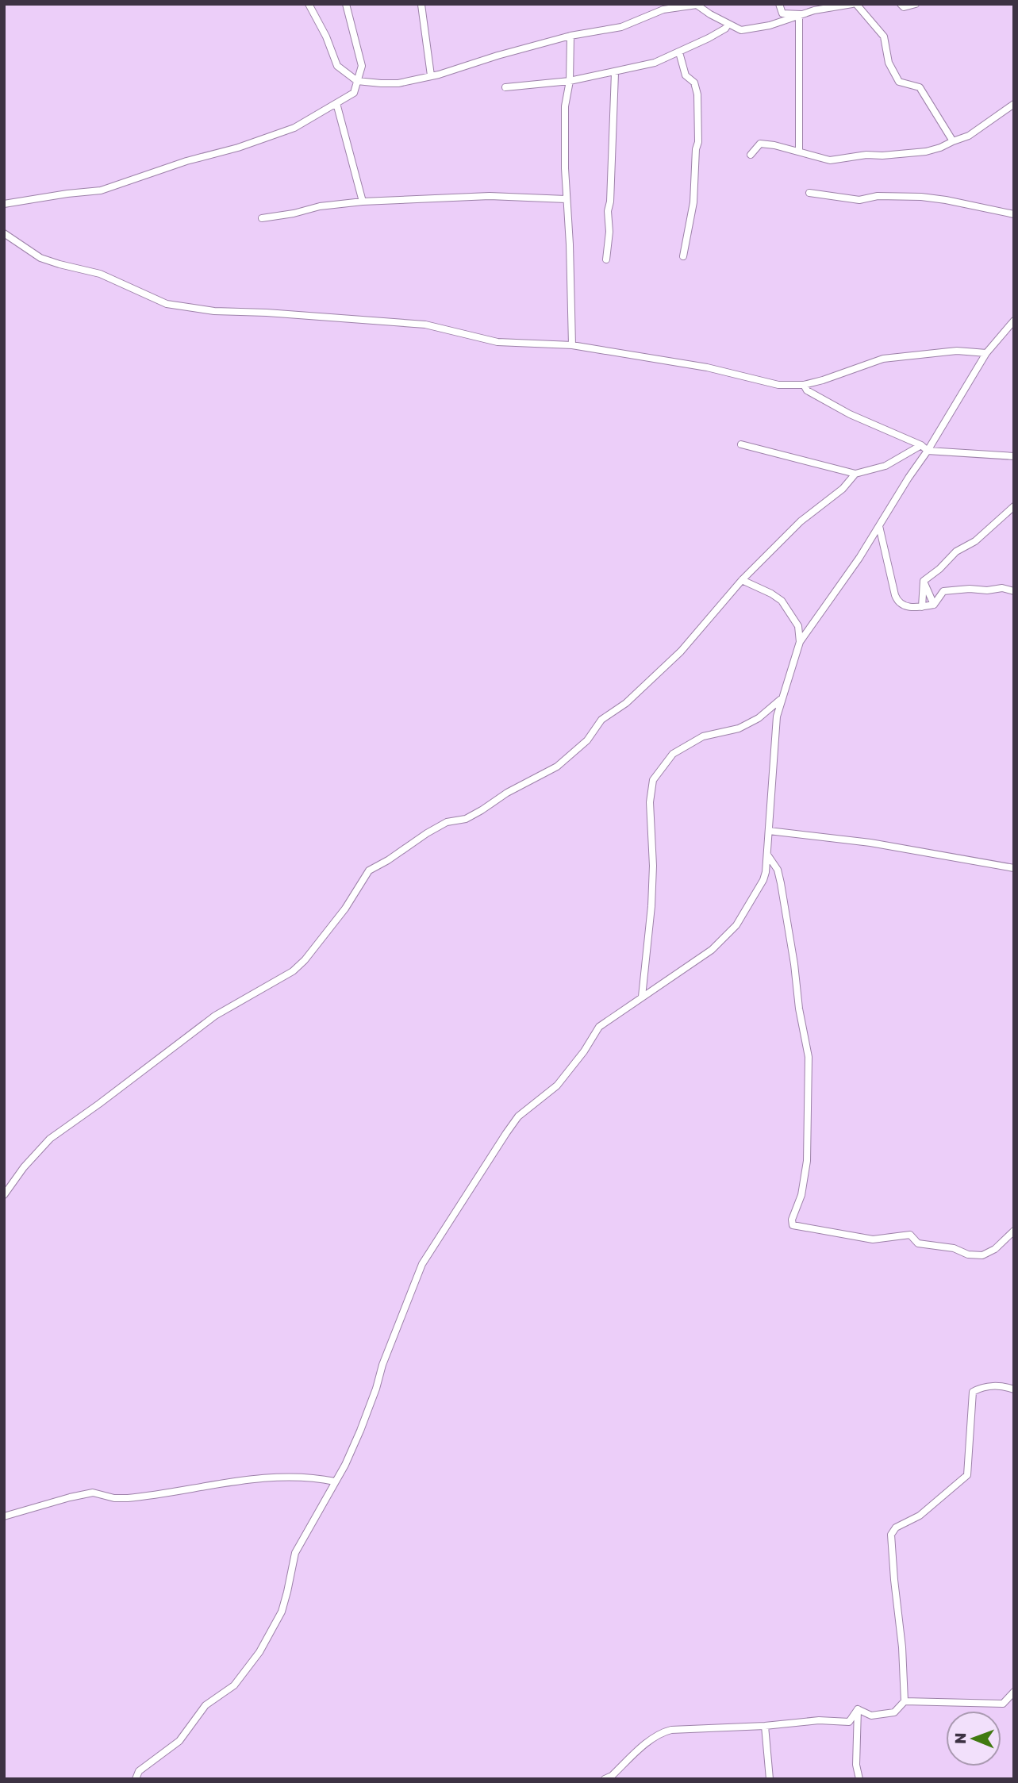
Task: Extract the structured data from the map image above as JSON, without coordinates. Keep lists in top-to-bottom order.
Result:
{
  "north": "left"
}
